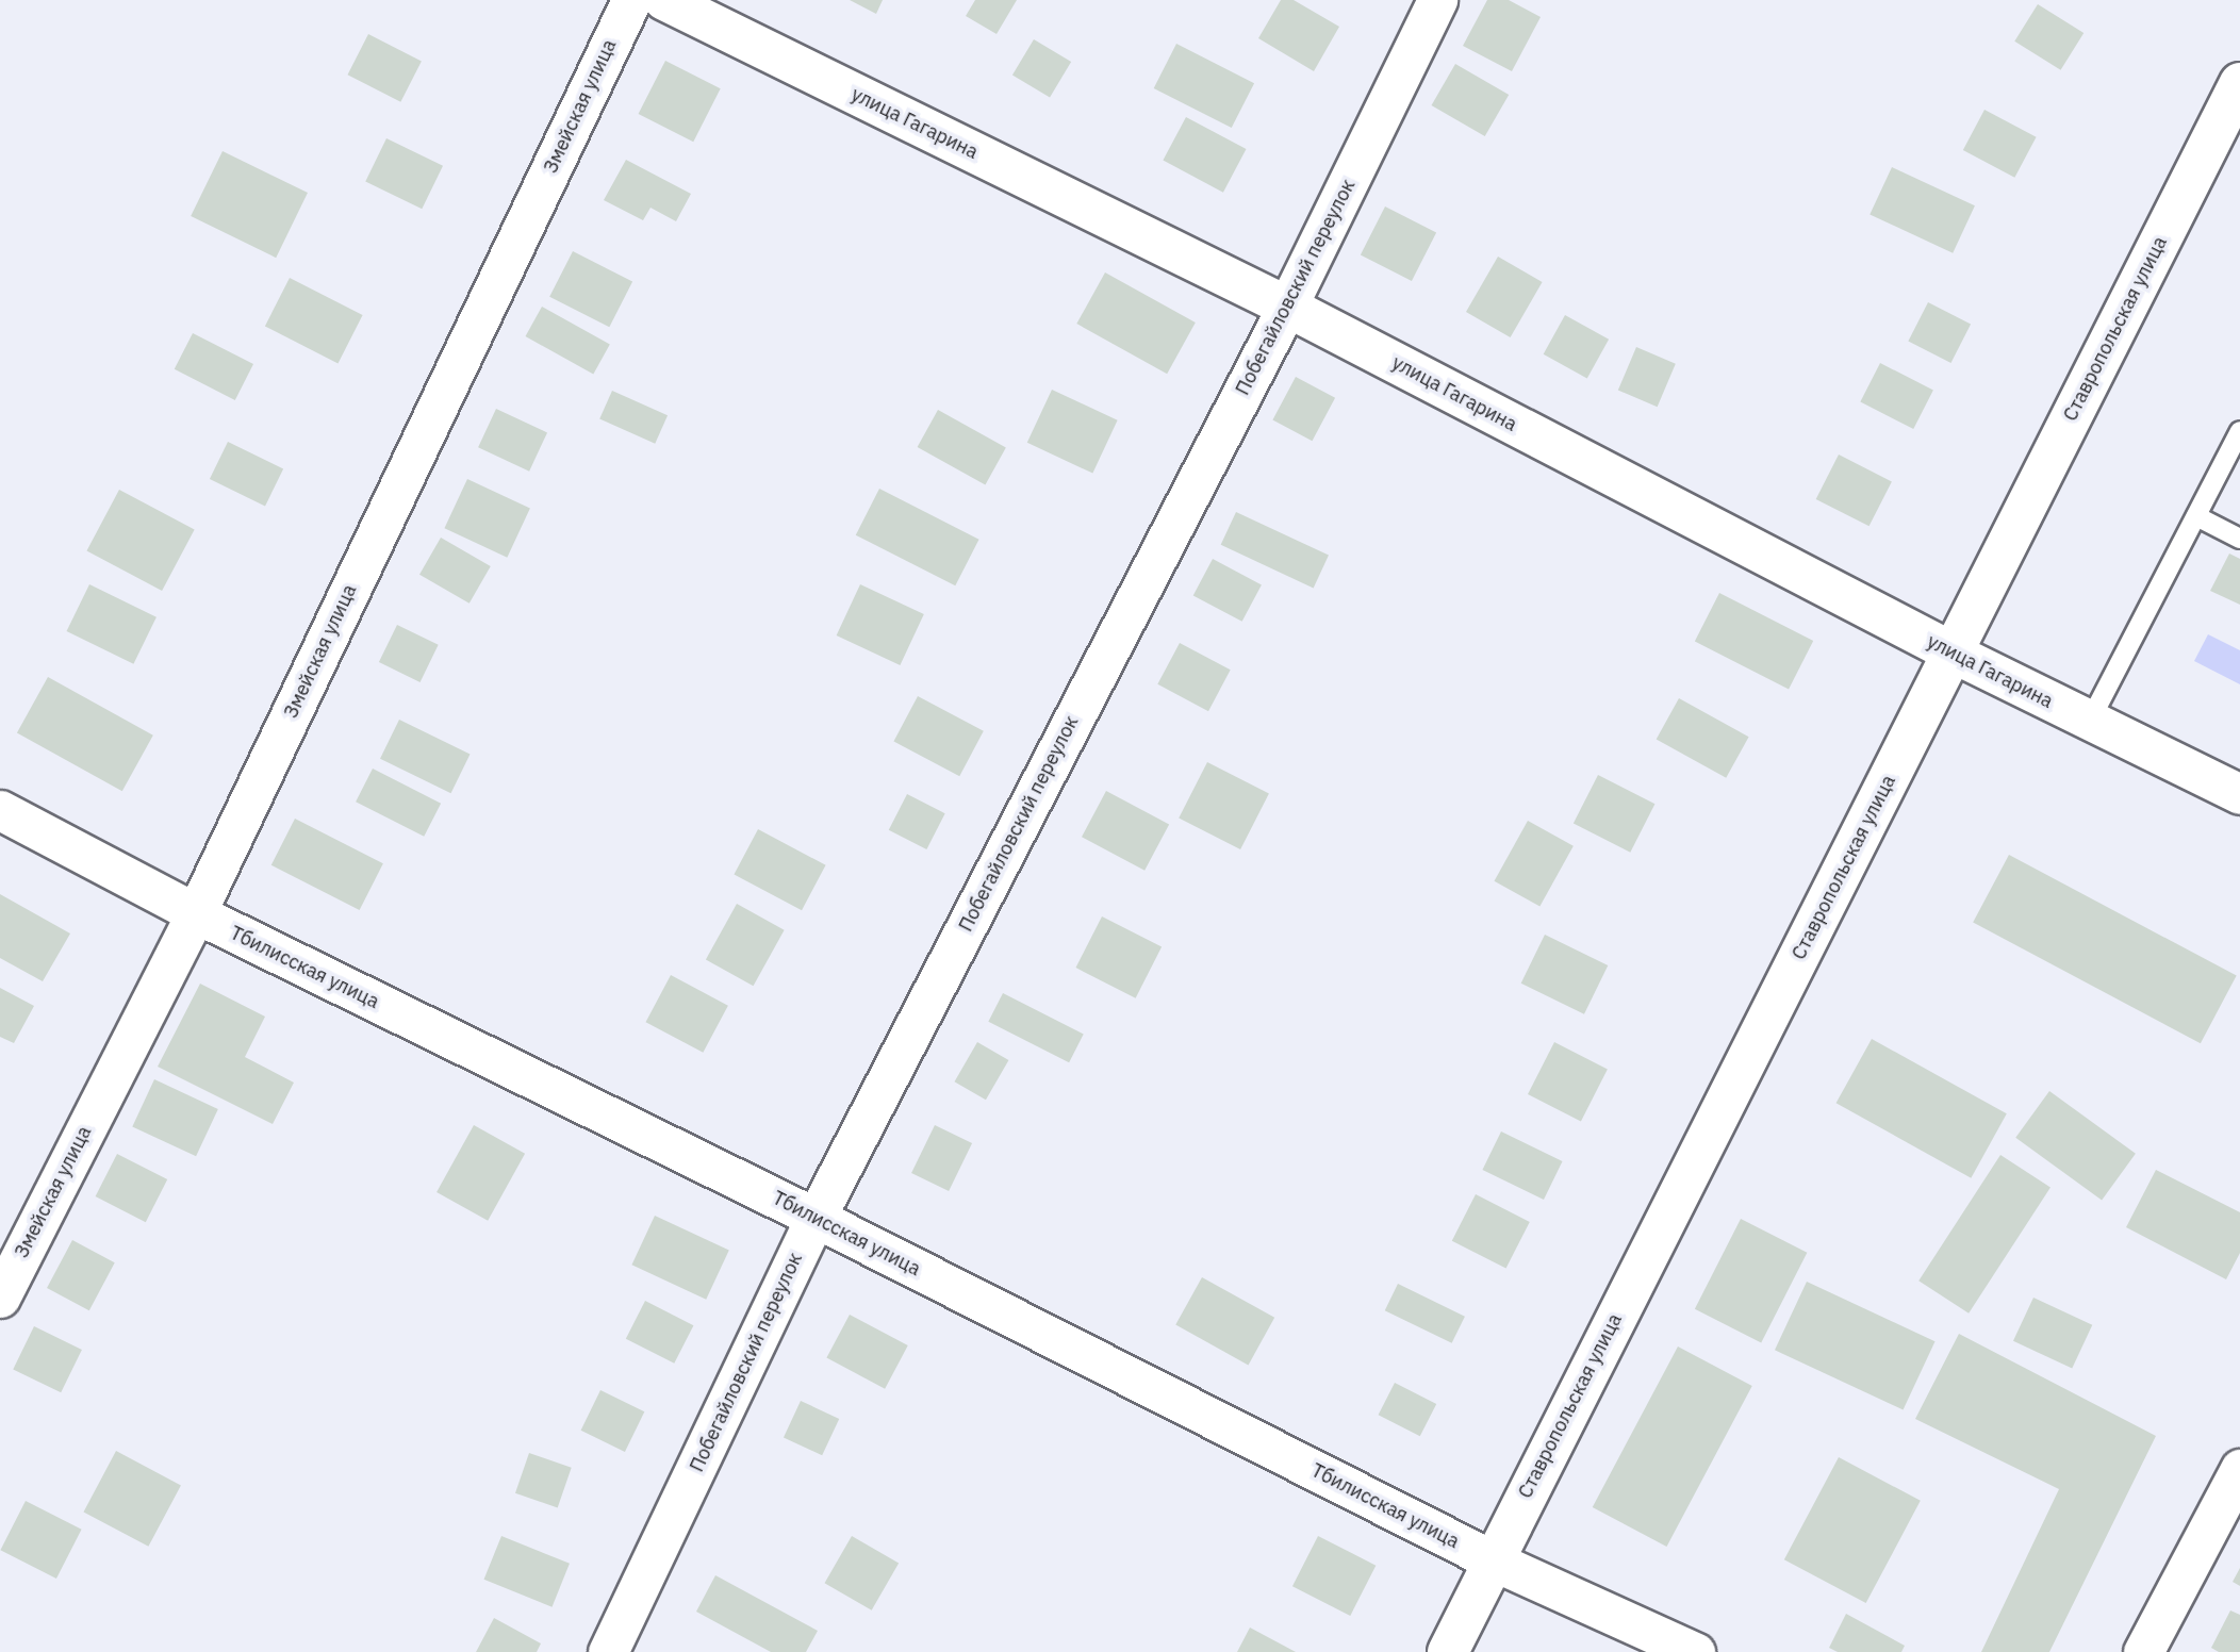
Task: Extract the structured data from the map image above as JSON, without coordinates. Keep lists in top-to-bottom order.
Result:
{
  "streets": {
    "street": [
      "Змейская улица",
      "улица Гагарина",
      "Побегайловский переулок",
      "Ставропольская улица",
      "Тбилисская улица"
    ]
  },
  "crossings": [
    ["Змейская улица", "Тбилисская улица"],
    ["улица Гагарина", "Побегайловский переулок"],
    ["улица Гагарина", "Ставропольская улица"],
    ["Побегайловский переулок", "Тбилисская улица"],
    ["Ставропольская улица", "Тбилисская улица"]
  ]
}
